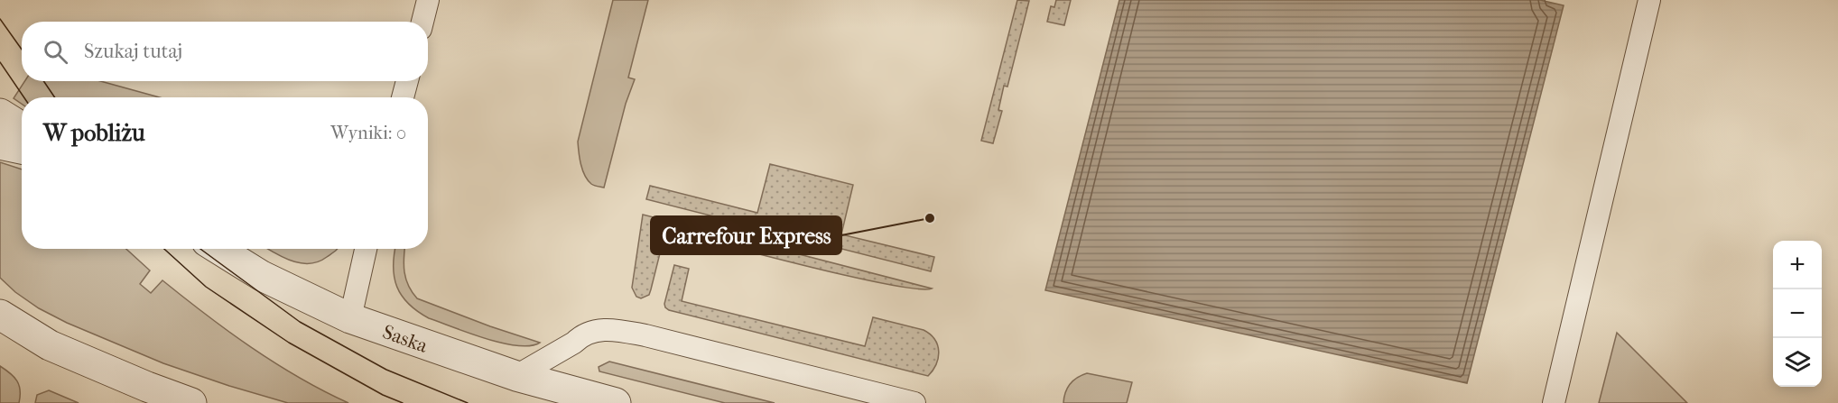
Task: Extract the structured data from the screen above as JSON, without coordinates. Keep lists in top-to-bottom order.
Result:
{
  "streets": {
    "street": ["Saska"]
  },
  "places": ["Carrefour Express"],
  "page": {
    "search": "Szukaj tutaj",
    "heading": ["W pobliżu", "Wyniki: 0"],
    "map_buttons": ["+", "−"]
  }
}
